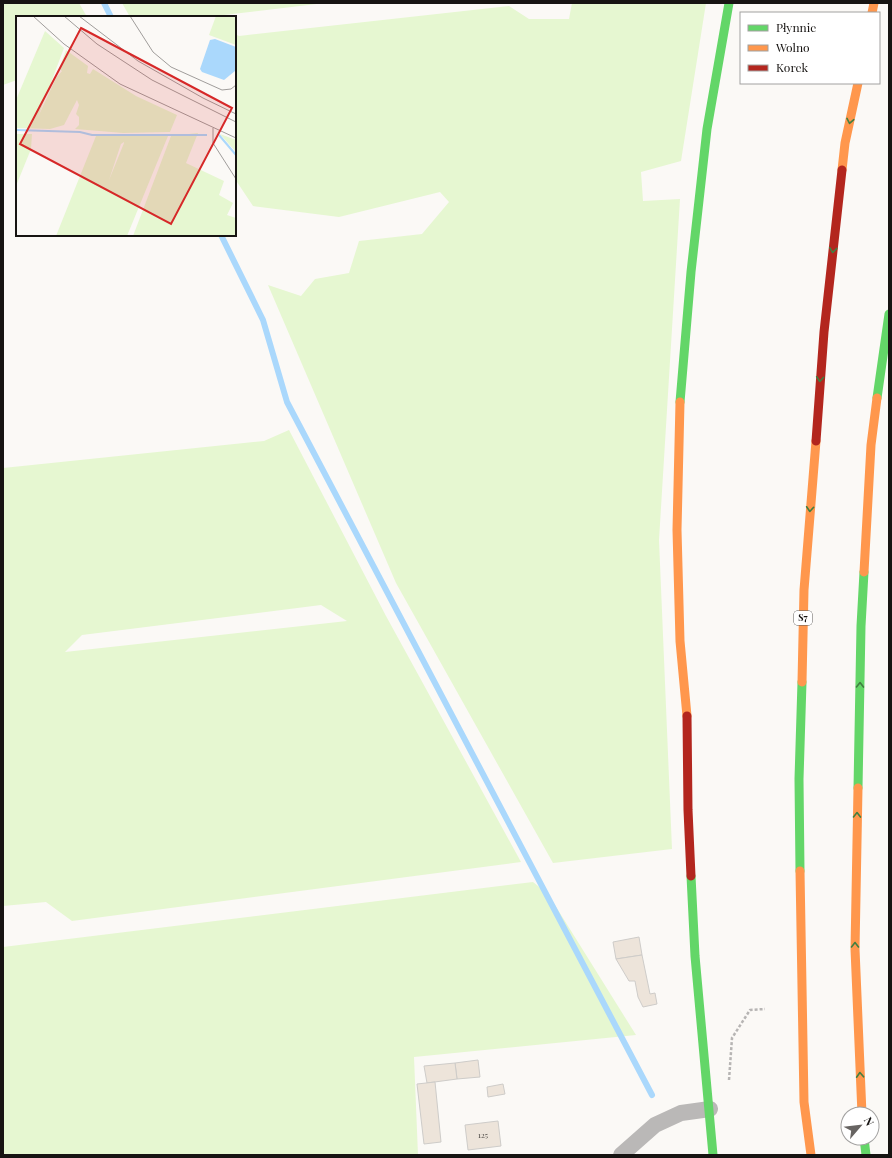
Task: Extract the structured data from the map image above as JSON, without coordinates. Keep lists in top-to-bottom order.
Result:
{
  "streets": {
    "main road": ["S7"]
  },
  "house_numbers": ["125"],
  "legend": ["Płynnie", "Wolno", "Korek"],
  "north": "top right"
}
